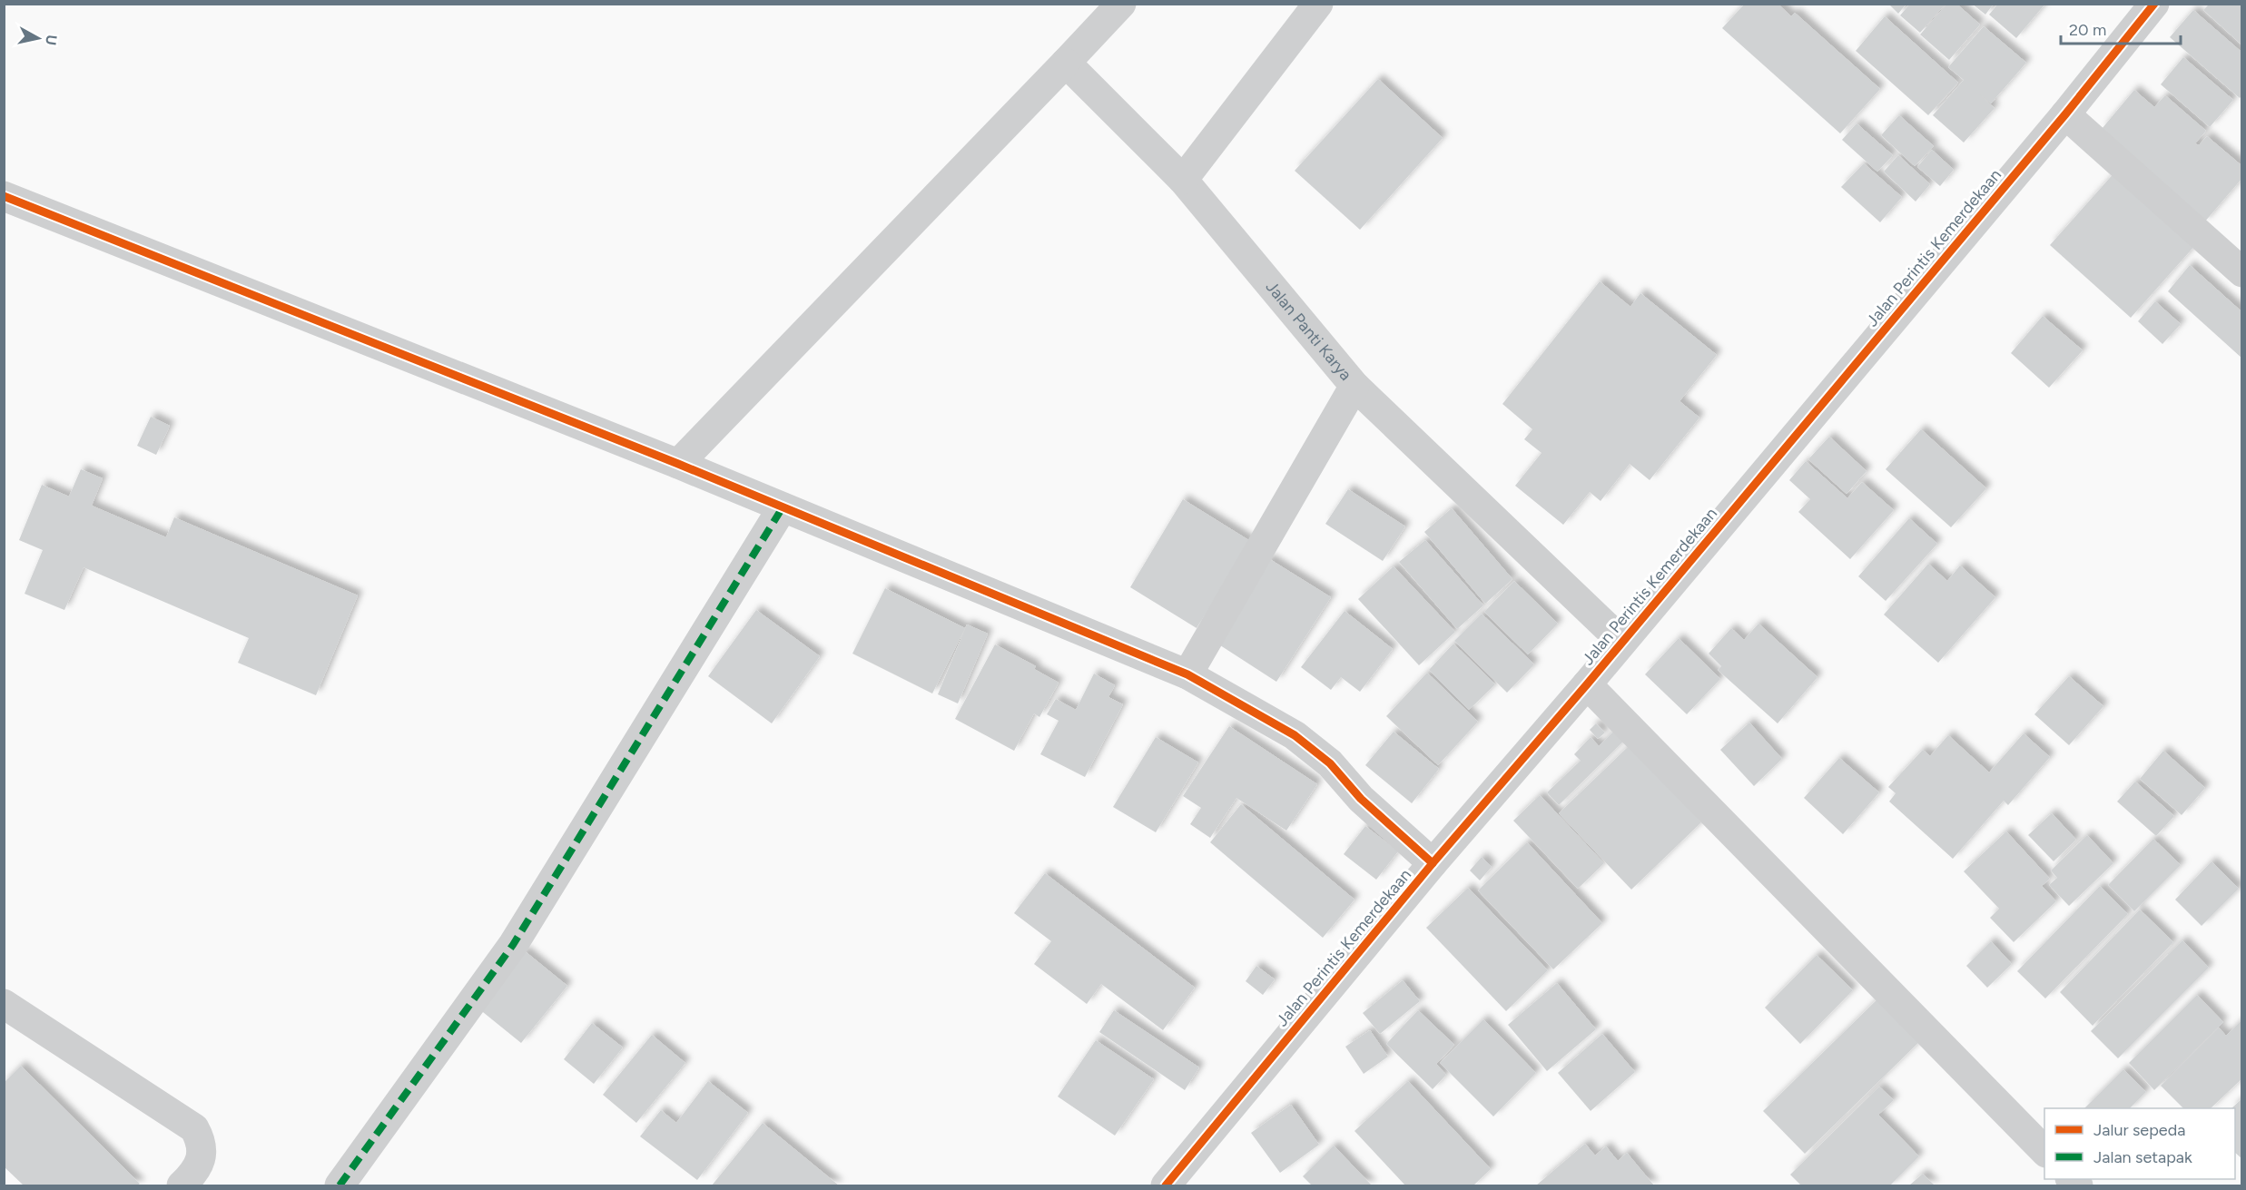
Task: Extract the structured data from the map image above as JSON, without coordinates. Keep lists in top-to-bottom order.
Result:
{
  "streets": {
    "street": ["Jalan Perintis Kemerdekaan", "Jalan Panti Karya"]
  },
  "crossings": [
    ["Jalan Perintis Kemerdekaan", "Jalan Panti Karya"]
  ],
  "legend": ["Jalur sepeda", "Jalan setapak"],
  "scale_bar": "20 m",
  "north": "right"
}
